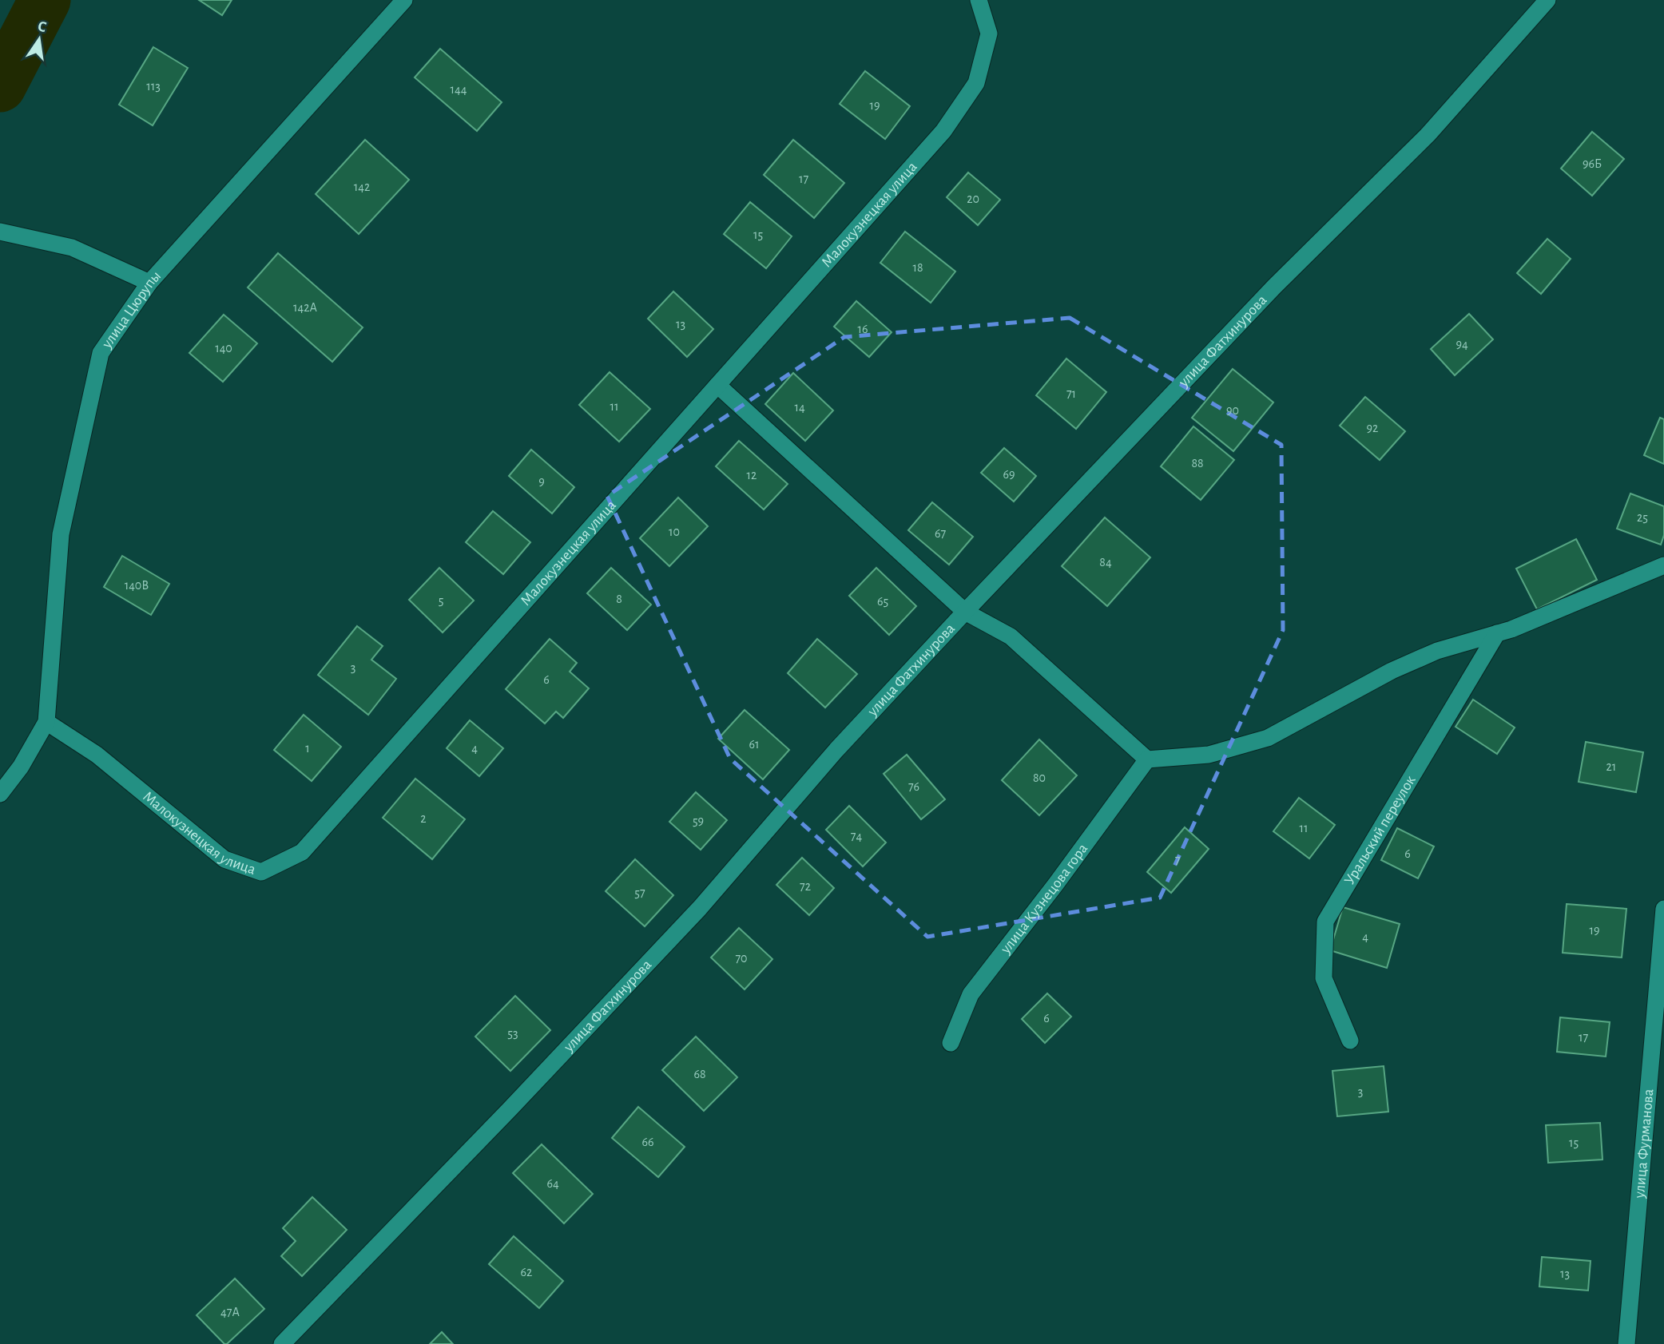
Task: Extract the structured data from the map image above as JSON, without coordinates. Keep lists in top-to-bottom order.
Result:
{
  "streets": {
    "street": [
      "Малокузнецкая улица",
      "улица Цюрупы",
      "улица Фатхинурова",
      "Уральский переулок",
      "улица Кузнецова гора",
      "улица Фурманова"
    ]
  },
  "crossings": [
    ["Малокузнецкая улица", "улица Цюрупы"]
  ],
  "house_numbers": [
    "113",
    "144",
    "19",
    "96Б",
    "17",
    "142",
    "20",
    "15",
    "18",
    "142А",
    "13",
    "16",
    "94",
    "140",
    "71",
    "11",
    "14",
    "90",
    "92",
    "88",
    "69",
    "12",
    "9",
    "25",
    "10",
    "67",
    "84",
    "140В",
    "8",
    "5",
    "65",
    "3",
    "6",
    "61",
    "1",
    "4",
    "21",
    "80",
    "76",
    "2",
    "59",
    "11",
    "74",
    "6",
    "7",
    "72",
    "57",
    "19",
    "4",
    "70",
    "6",
    "53",
    "17",
    "68",
    "3",
    "66",
    "15",
    "64",
    "62",
    "13",
    "47А"
  ],
  "north": "top"
}
